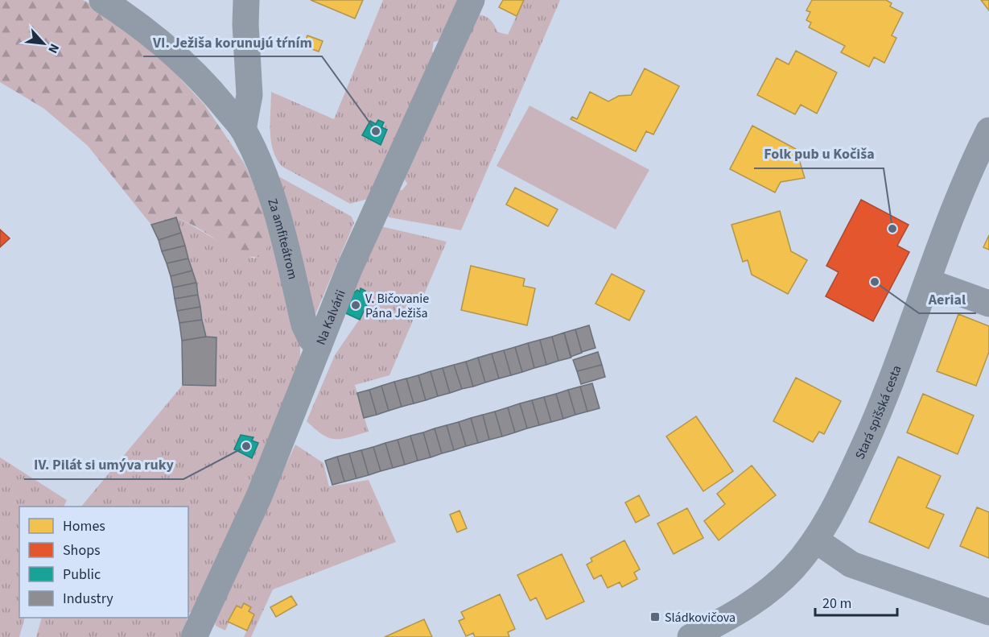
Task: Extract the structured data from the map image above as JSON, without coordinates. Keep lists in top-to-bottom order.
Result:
{
  "streets": {
    "street": ["Za amfiteátrom", "Na Kalvárii", "Stará spišská cesta"]
  },
  "crossings": [
    ["Za amfiteátrom", "Na Kalvárii"]
  ],
  "places": {
    "other": [
      "VI. Ježiša korunujú tŕním",
      "Folk pub u Kočiša",
      "Aerial",
      "V. Bičovanie Pána Ježiša",
      "IV. Pilát si umýva ruky"
    ],
    "transit": ["Sládkovičova"]
  },
  "legend": [
    "Homes",
    "Shops",
    "Public",
    "Industry"
  ],
  "scale_bar": "20 m",
  "north": "bottom right"
}
